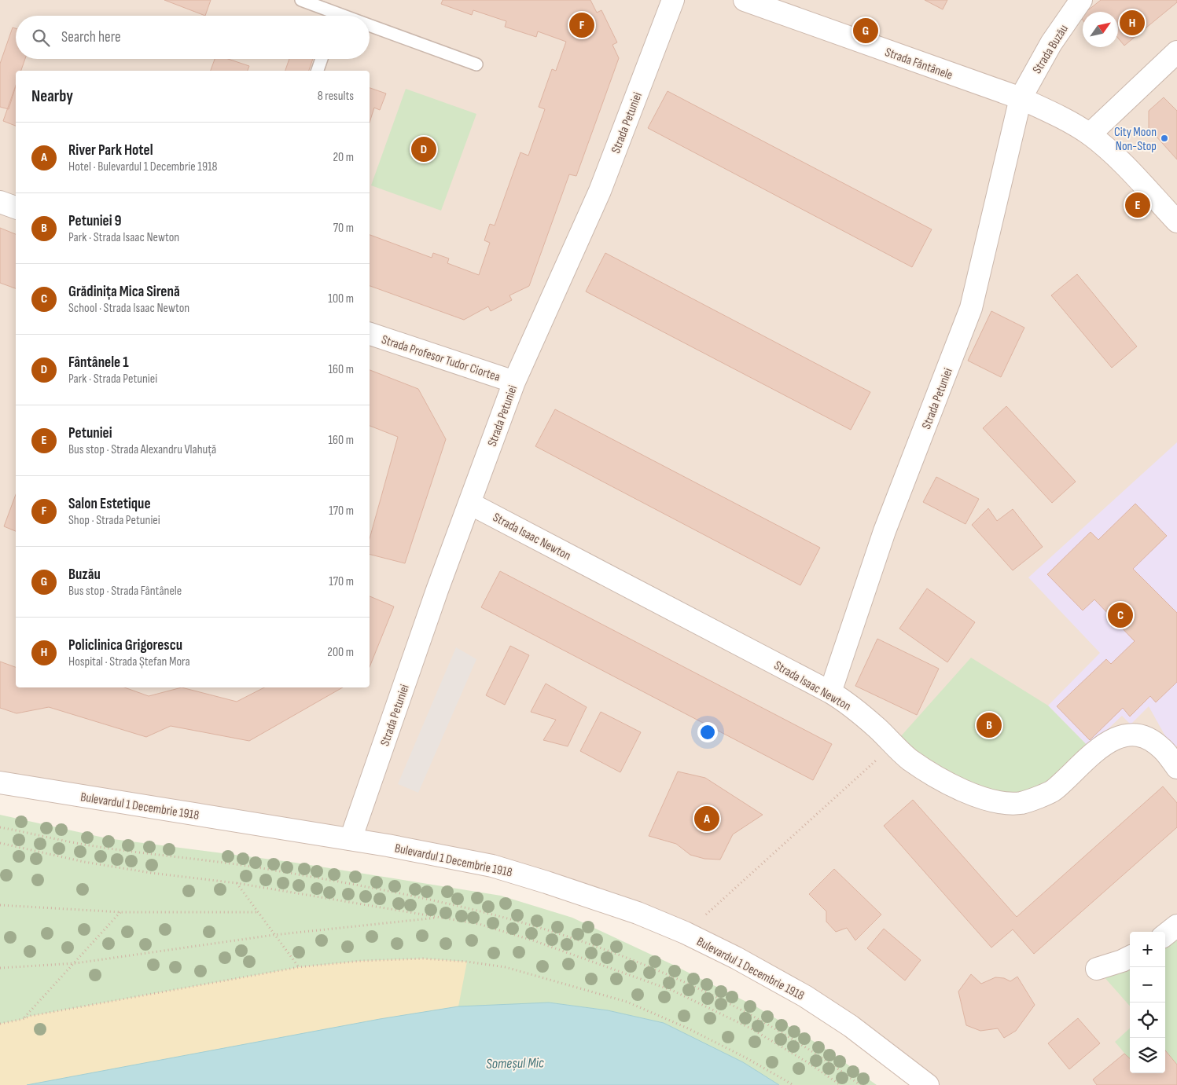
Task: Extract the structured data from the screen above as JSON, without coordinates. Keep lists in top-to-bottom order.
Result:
{
  "streets": {
    "street": [
      "Strada Buzău",
      "Strada Fântânele",
      "Strada Petuniei",
      "Strada Profesor Tudor Ciortea",
      "Strada Isaac Newton",
      "Bulevardul 1 Decembrie 1918"
    ]
  },
  "crossings": [
    ["Strada Buzău", "Strada Fântânele"],
    ["Strada Buzău", "Strada Petuniei"],
    ["Strada Fântânele", "Strada Petuniei"],
    ["Strada Petuniei", "Strada Profesor Tudor Ciortea"],
    ["Strada Petuniei", "Strada Isaac Newton"],
    ["Strada Petuniei", "Bulevardul 1 Decembrie 1918"]
  ],
  "water": ["Someșul Mic"],
  "places": ["City Moon Non-Stop"],
  "north": "top right",
  "page": {
    "pins": [
      "H",
      "F",
      "G",
      "D",
      "E",
      "C",
      "B",
      "A"
    ],
    "search": "Search here",
    "heading": ["Nearby", "8 results"],
    "list": [
      {
        "mark": "A",
        "name": "River Park Hotel",
        "note": "Hotel · Bulevardul 1 Decembrie 1918",
        "value": "20 m"
      },
      {
        "mark": "B",
        "name": "Petuniei 9",
        "note": "Park · Strada Isaac Newton",
        "value": "70 m"
      },
      {
        "mark": "C",
        "name": "Grădinița Mica Sirenă",
        "note": "School · Strada Isaac Newton",
        "value": "100 m"
      },
      {
        "mark": "D",
        "name": "Fântânele 1",
        "note": "Park · Strada Petuniei",
        "value": "160 m"
      },
      {
        "mark": "E",
        "name": "Petuniei",
        "note": "Bus stop · Strada Alexandru Vlahuță",
        "value": "160 m"
      },
      {
        "mark": "F",
        "name": "Salon Estetique",
        "note": "Shop · Strada Petuniei",
        "value": "170 m"
      },
      {
        "mark": "G",
        "name": "Buzău",
        "note": "Bus stop · Strada Fântânele",
        "value": "170 m"
      },
      {
        "mark": "H",
        "name": "Policlinica Grigorescu",
        "note": "Hospital · Strada Ștefan Mora",
        "value": "200 m"
      }
    ],
    "map_buttons": ["+", "−"]
  }
}
